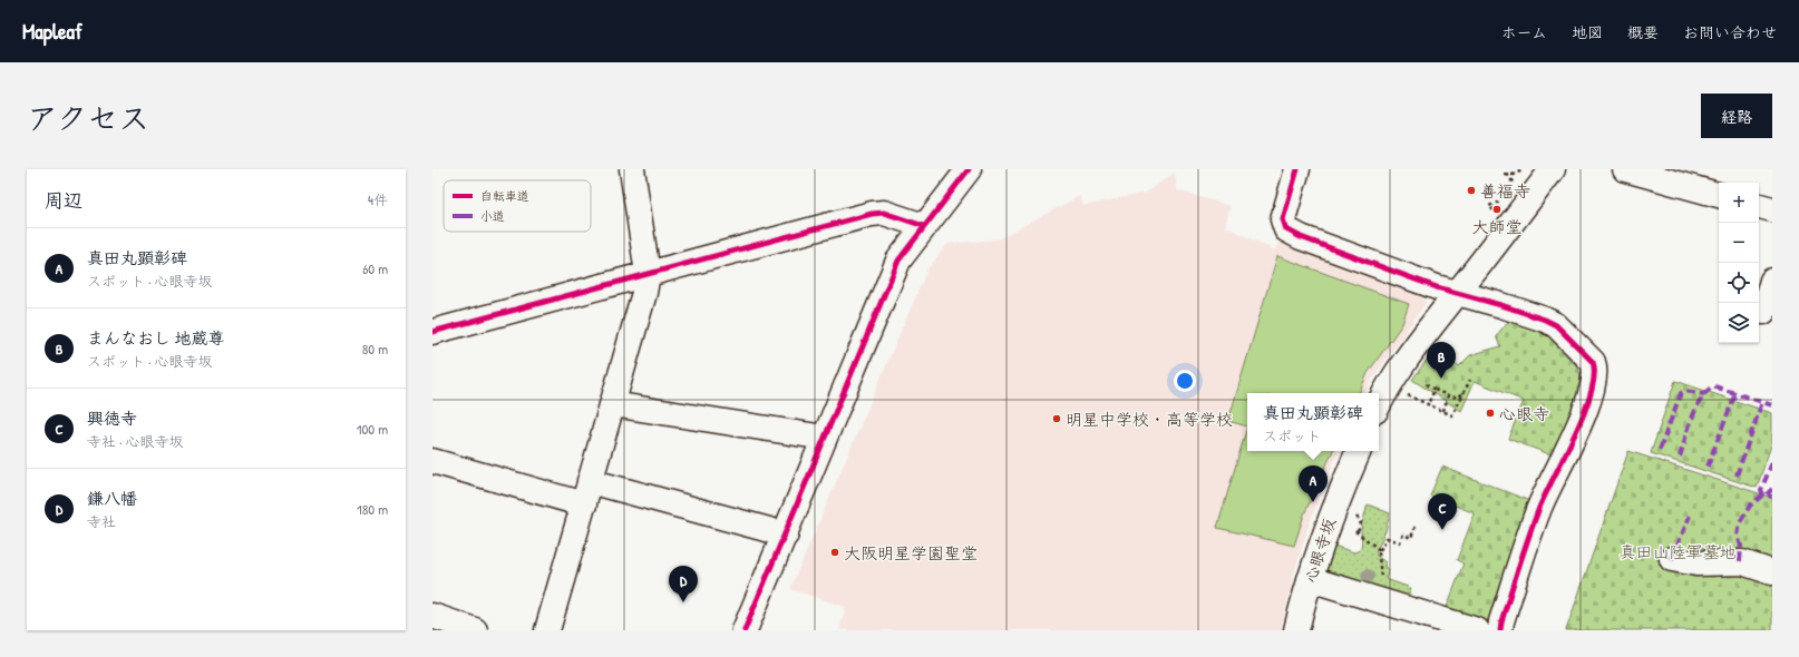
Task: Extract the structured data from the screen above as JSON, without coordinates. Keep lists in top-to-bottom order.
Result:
{
  "streets": {
    "street": ["心眼寺坂"]
  },
  "parks": ["真田山陸軍墓地"],
  "places": [
    "善福寺",
    "大師堂",
    "心眼寺",
    "明星中学校・高等学校",
    "大阪明星学園聖堂"
  ],
  "legend": ["自転車道", "小道"],
  "page": {
    "header": "Mapleaf",
    "nav": [
      "ホーム",
      "地図",
      "概要",
      "お問い合わせ"
    ],
    "title": "アクセス",
    "buttons": "経路",
    "heading": ["周辺", "4件"],
    "map_buttons": ["+", "−"],
    "list": [
      {
        "mark": "A",
        "name": "真田丸顕彰碑",
        "note": "スポット · 心眼寺坂",
        "value": "60 m"
      },
      {
        "mark": "B",
        "name": "まんなおし 地蔵尊",
        "note": "スポット · 心眼寺坂",
        "value": "80 m"
      },
      {
        "mark": "C",
        "name": "興徳寺",
        "note": "寺社 · 心眼寺坂",
        "value": "100 m"
      },
      {
        "mark": "D",
        "name": "鎌八幡",
        "note": "寺社",
        "value": "180 m"
      }
    ],
    "pins": [
      "B",
      "A",
      "C",
      "D"
    ],
    "popup": ["真田丸顕彰碑", "スポット"]
  }
}
